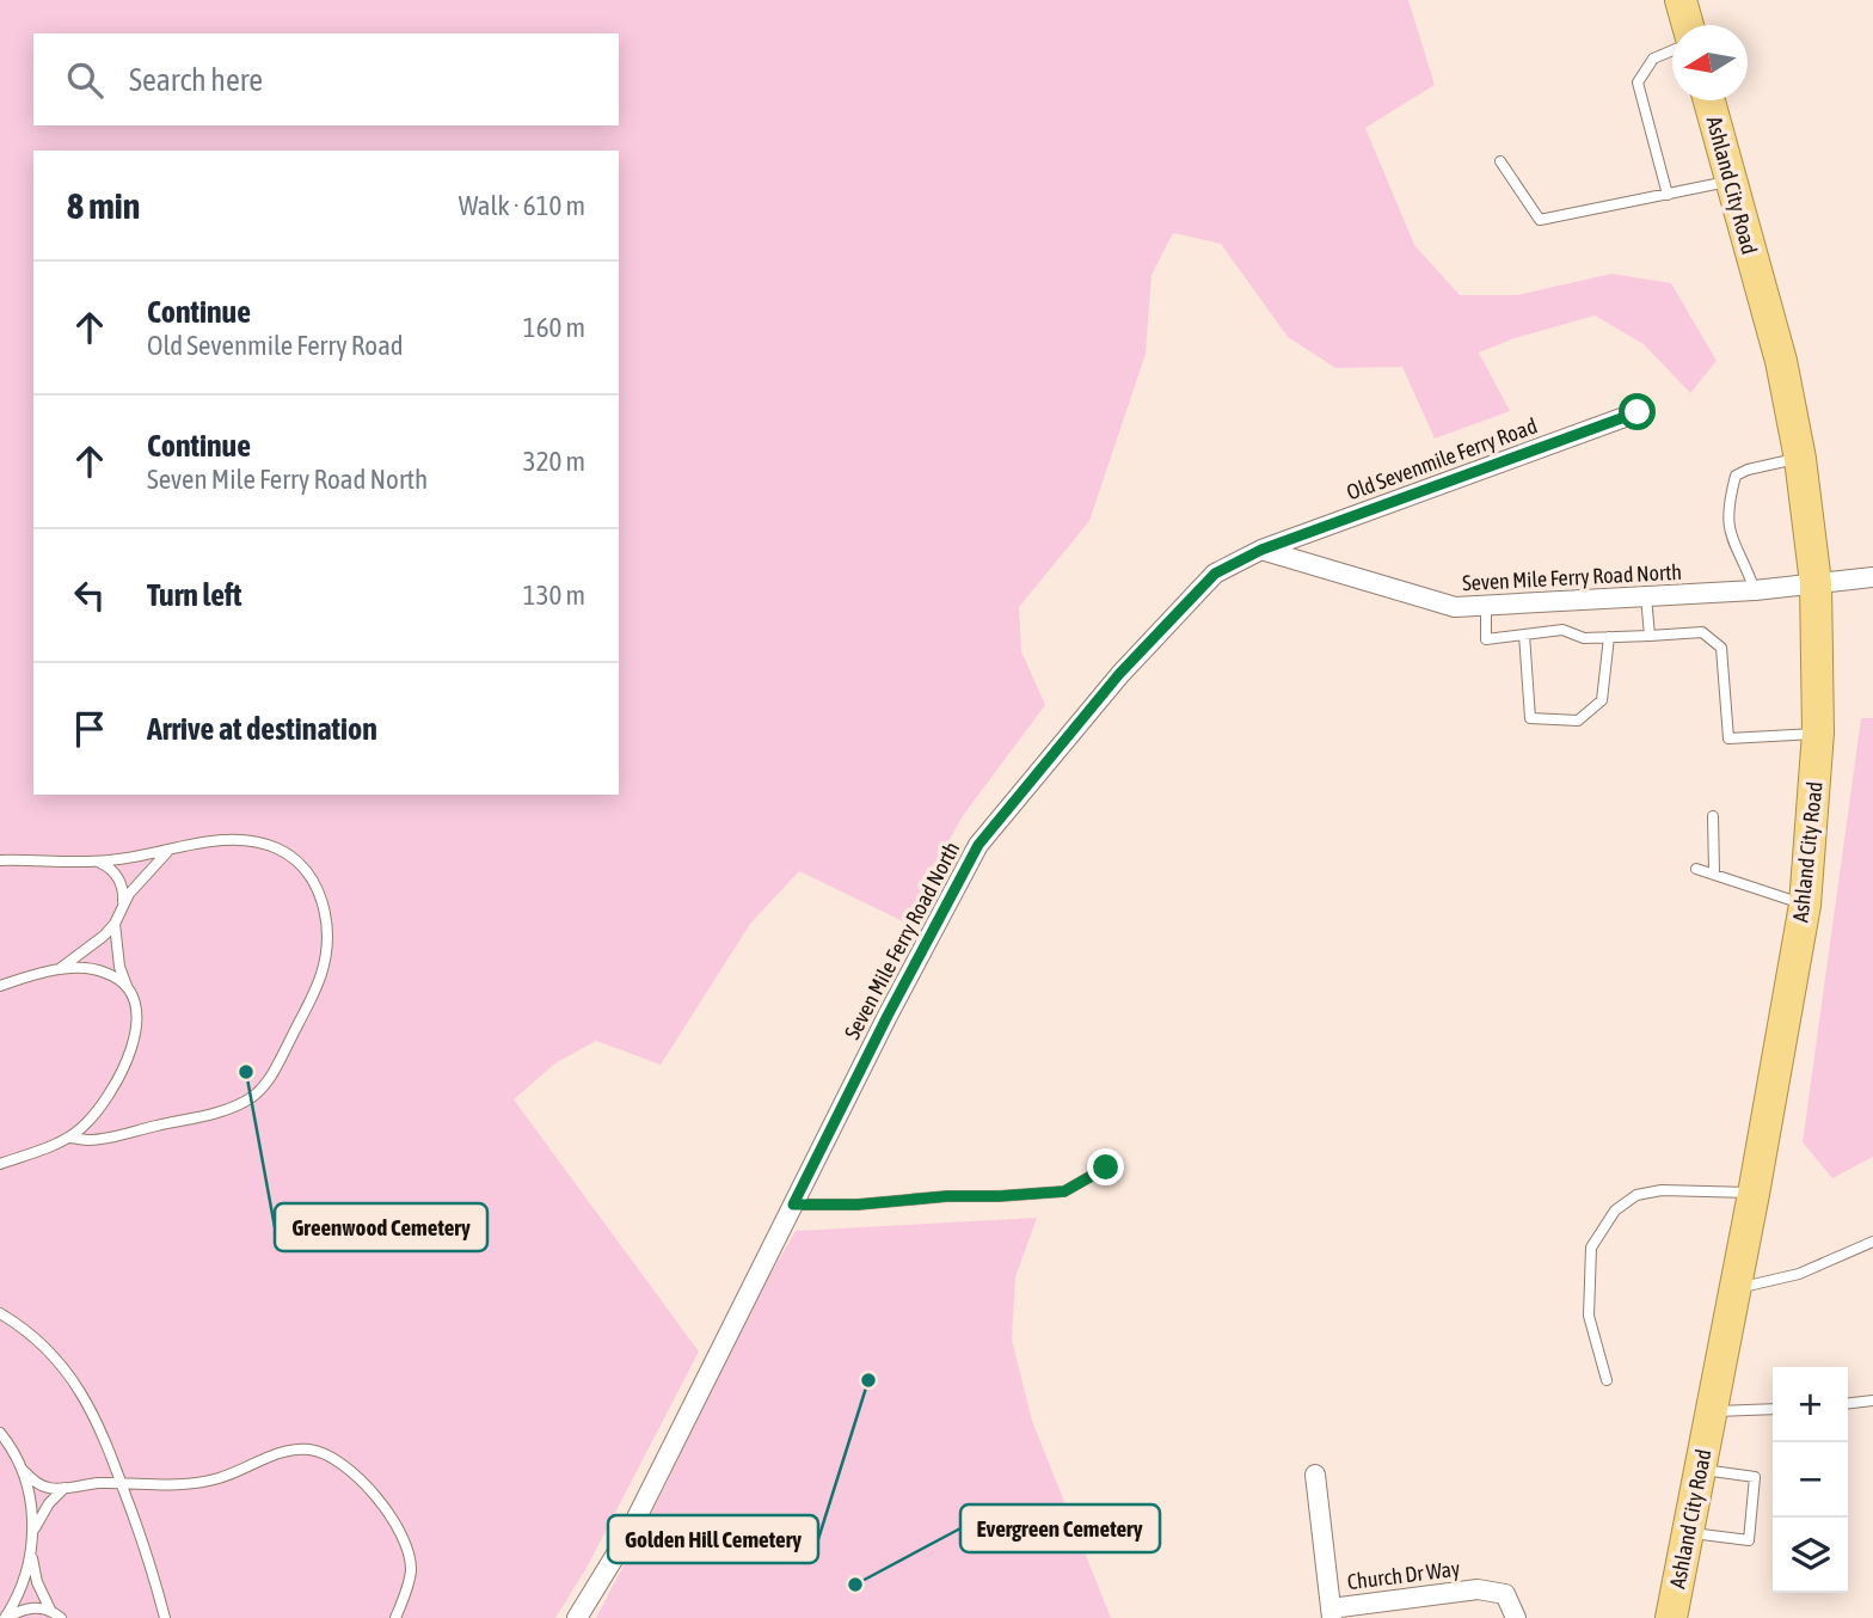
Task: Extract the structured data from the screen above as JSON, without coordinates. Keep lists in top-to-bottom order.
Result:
{
  "streets": {
    "highway": ["Ashland City Road"],
    "street": ["Old Sevenmile Ferry Road", "Seven Mile Ferry Road North", "Church Dr Way"]
  },
  "crossings": [
    ["Ashland City Road", "Seven Mile Ferry Road North"],
    ["Old Sevenmile Ferry Road", "Seven Mile Ferry Road North"]
  ],
  "places": ["Greenwood Cemetery", "Golden Hill Cemetery", "Evergreen Cemetery"],
  "north": "left",
  "page": {
    "search": "Search here",
    "heading": ["8 min", "Walk · 610 m"],
    "list": [
      ["Continue", "Old Sevenmile Ferry Road", "160 m"],
      ["Continue", "Seven Mile Ferry Road North", "320 m"],
      ["Turn left", "130 m"],
      "Arrive at destination"
    ],
    "map_buttons": ["+", "−"]
  }
}
